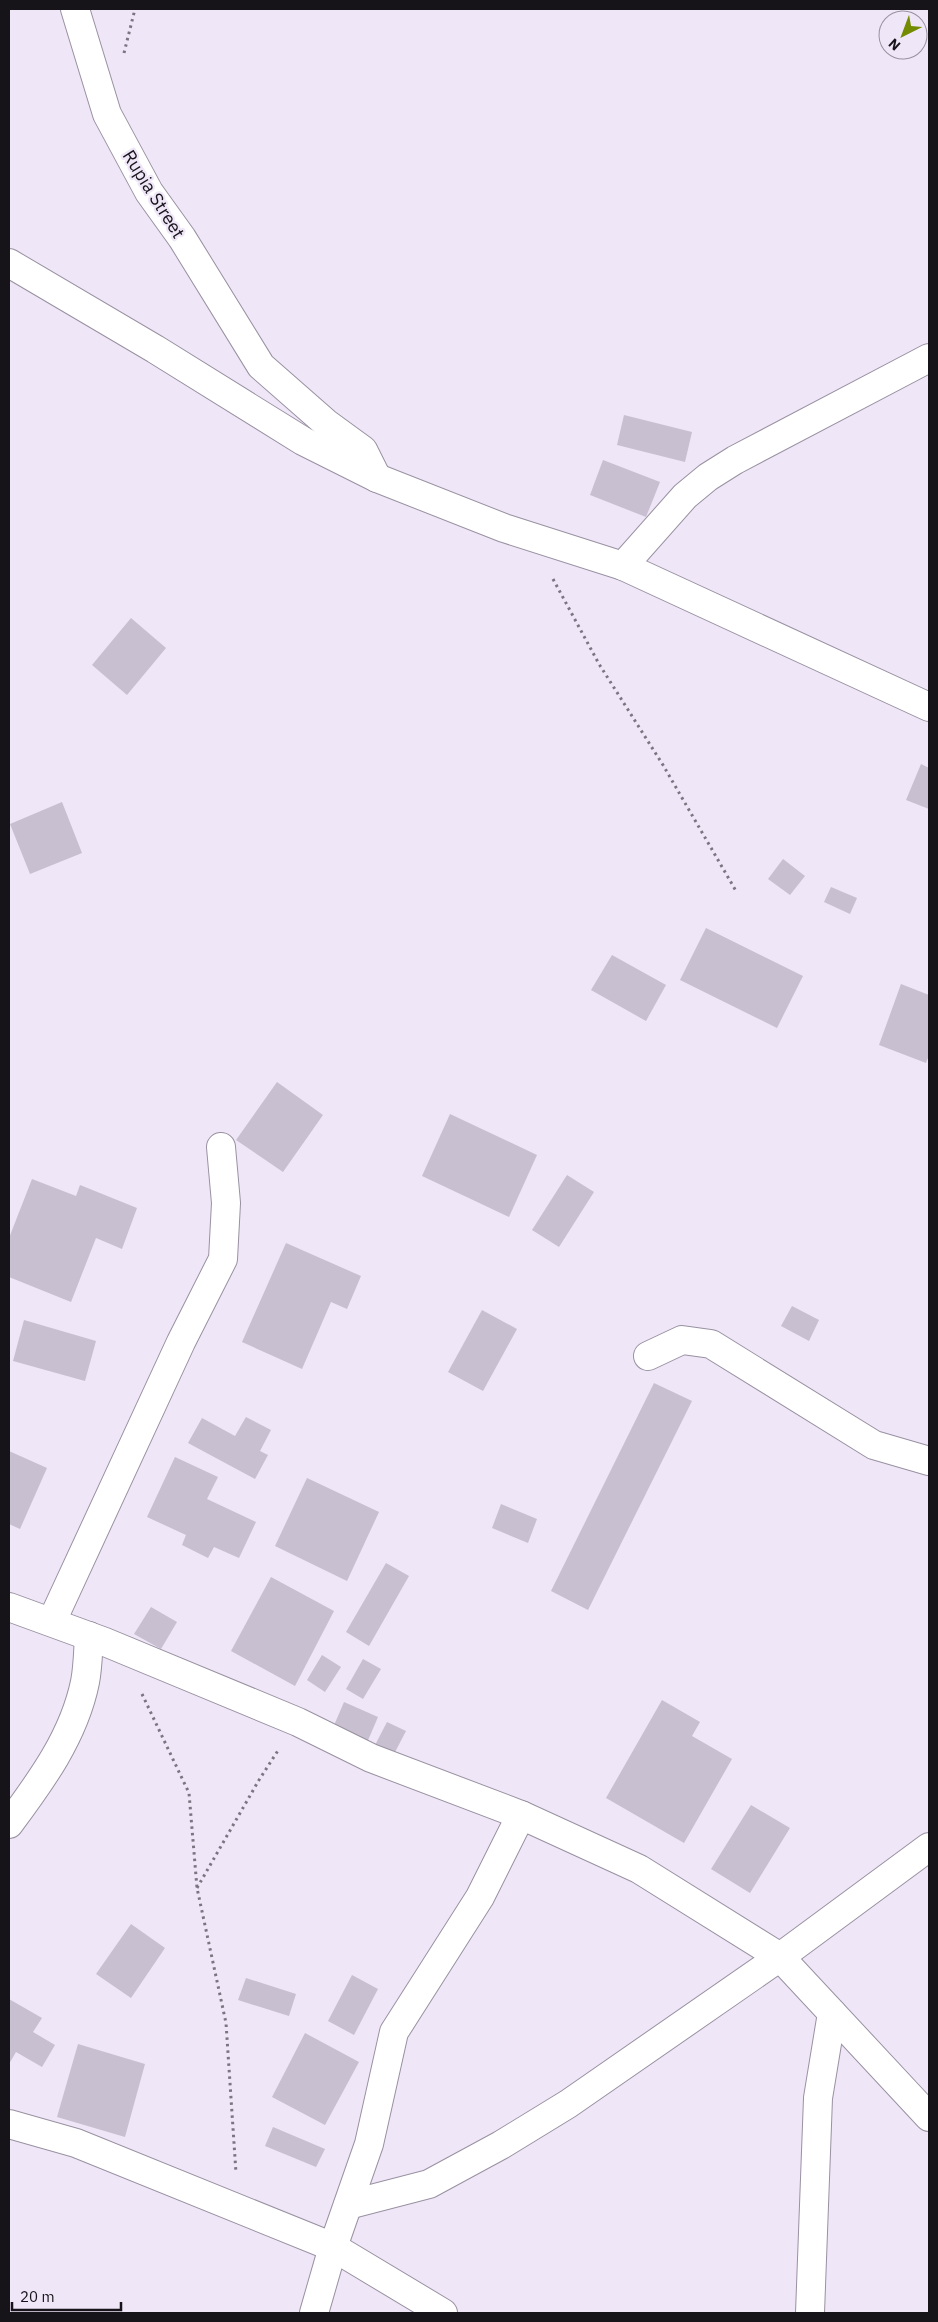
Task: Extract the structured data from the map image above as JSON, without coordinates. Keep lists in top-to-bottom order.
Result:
{
  "streets": {
    "street": ["Rupia Street"]
  },
  "scale_bar": "20 m",
  "north": "bottom left"
}
